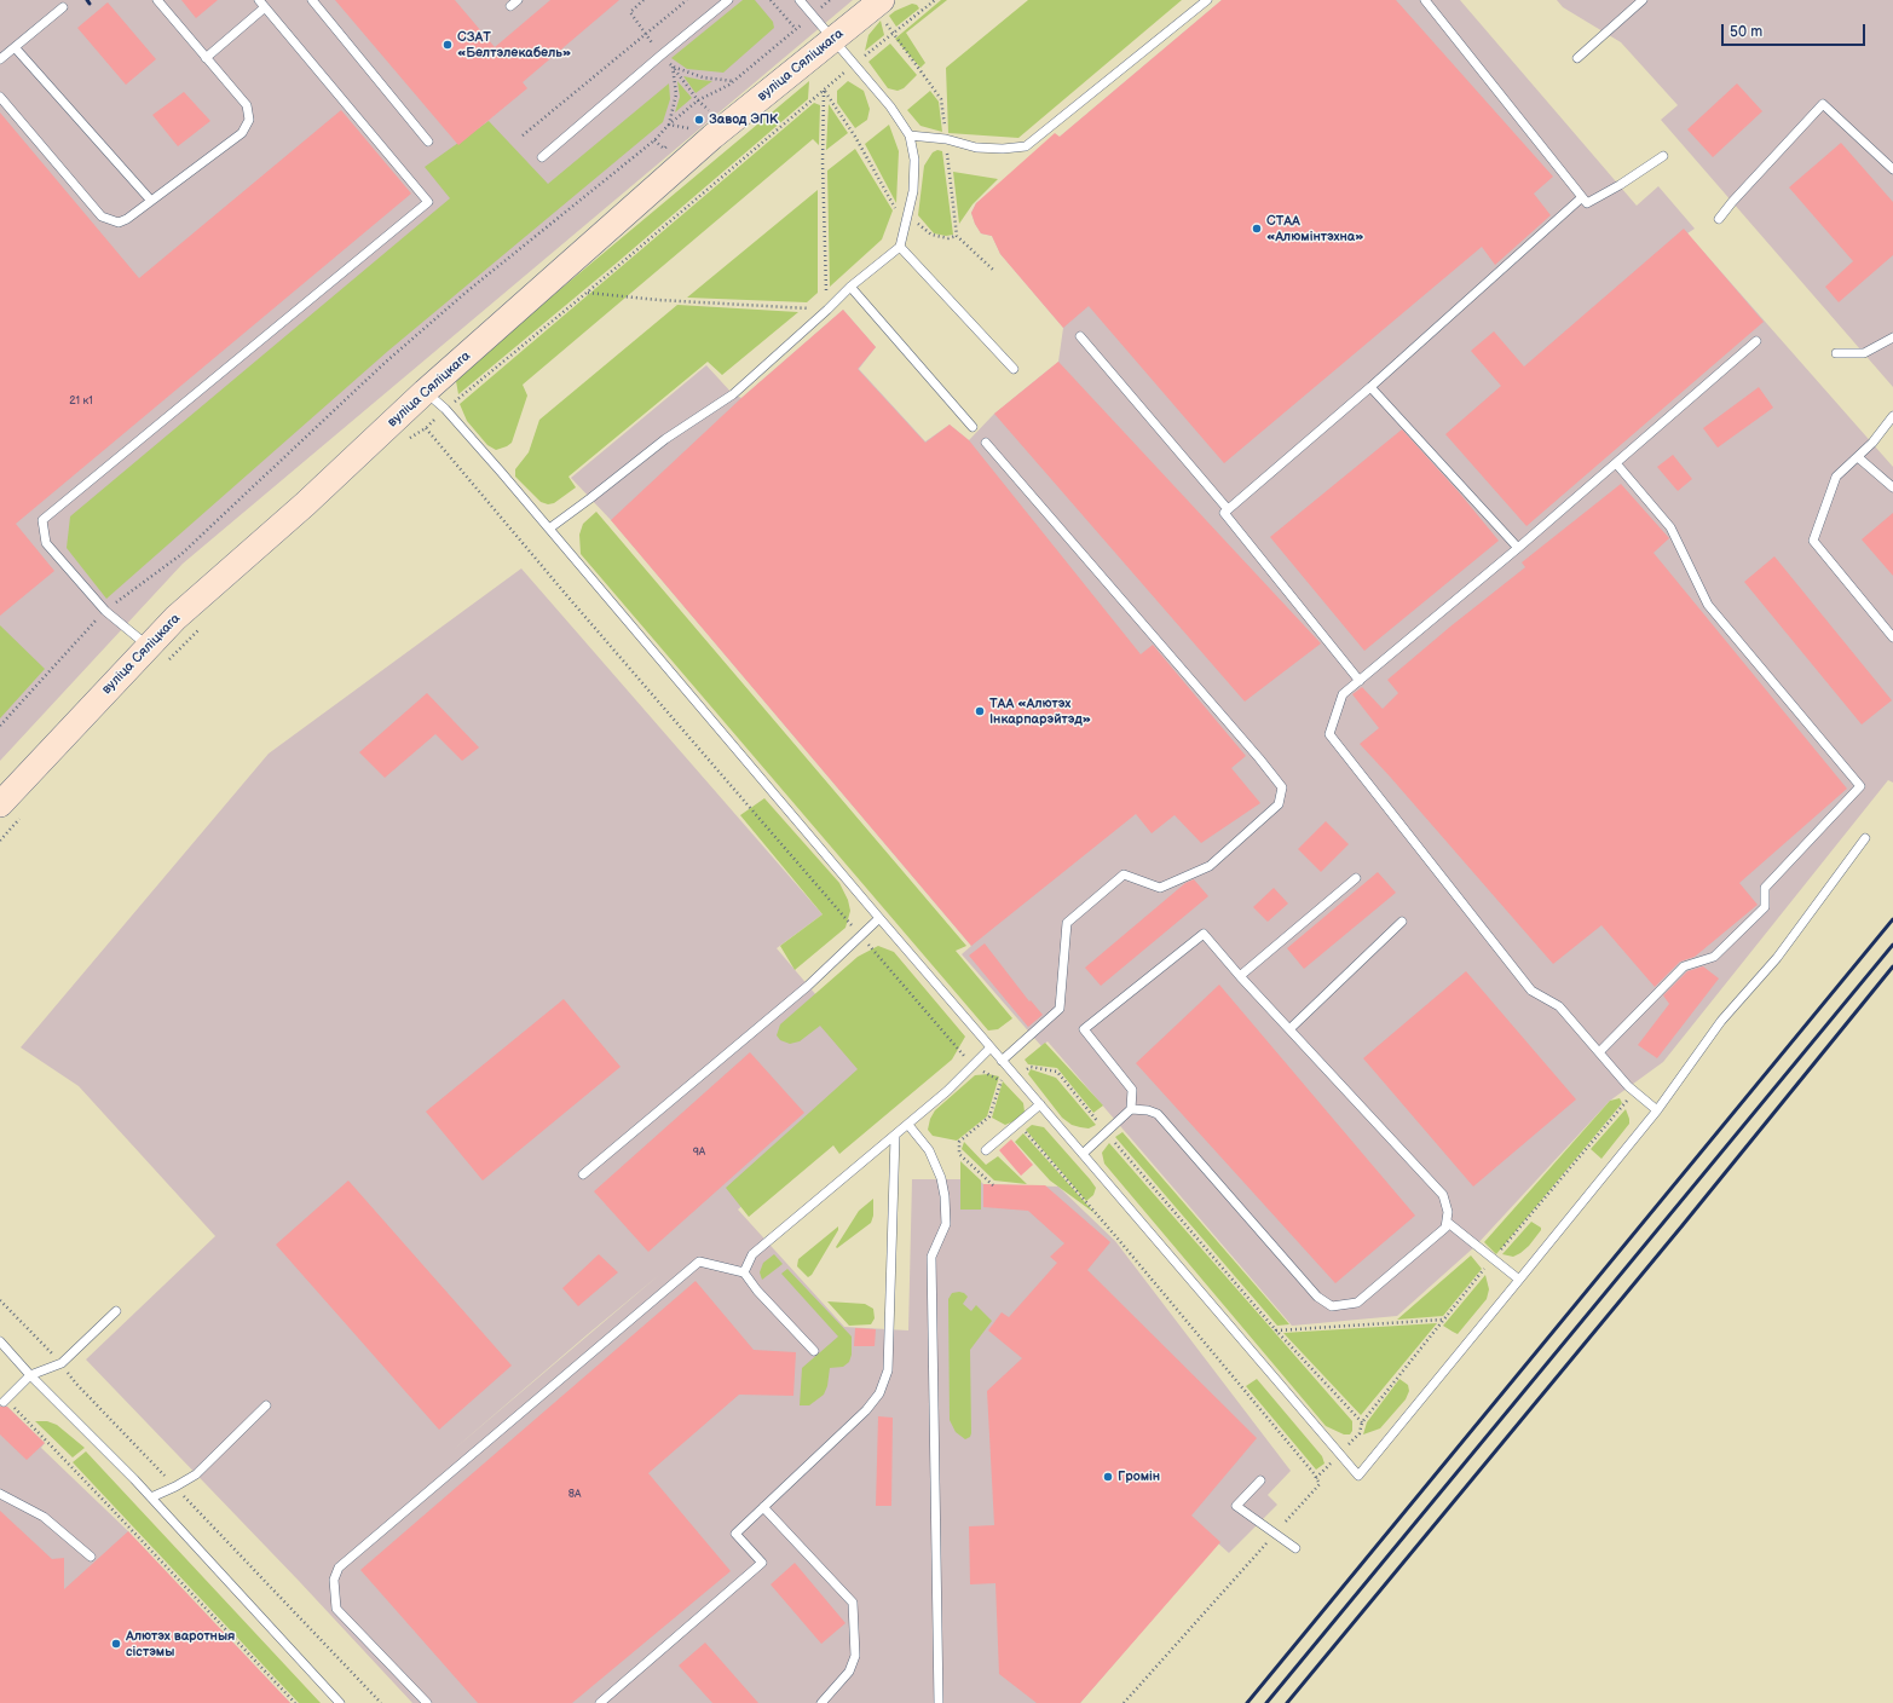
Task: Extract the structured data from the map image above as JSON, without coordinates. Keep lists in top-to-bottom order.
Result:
{
  "streets": {
    "main road": ["вуліца Сяліцкага"]
  },
  "places": [
    "СЗАТ «Белтэлекабель»",
    "Завод ЭПК",
    "СТАА «Алюмінтэхна»",
    "ТАА «Алютэх Інкарпарэйтэд»",
    "Громін",
    "Алютэх варотныя сістэмы"
  ],
  "house_numbers": ["21 к1", "9А", "8А"],
  "scale_bar": "50 m"
}
